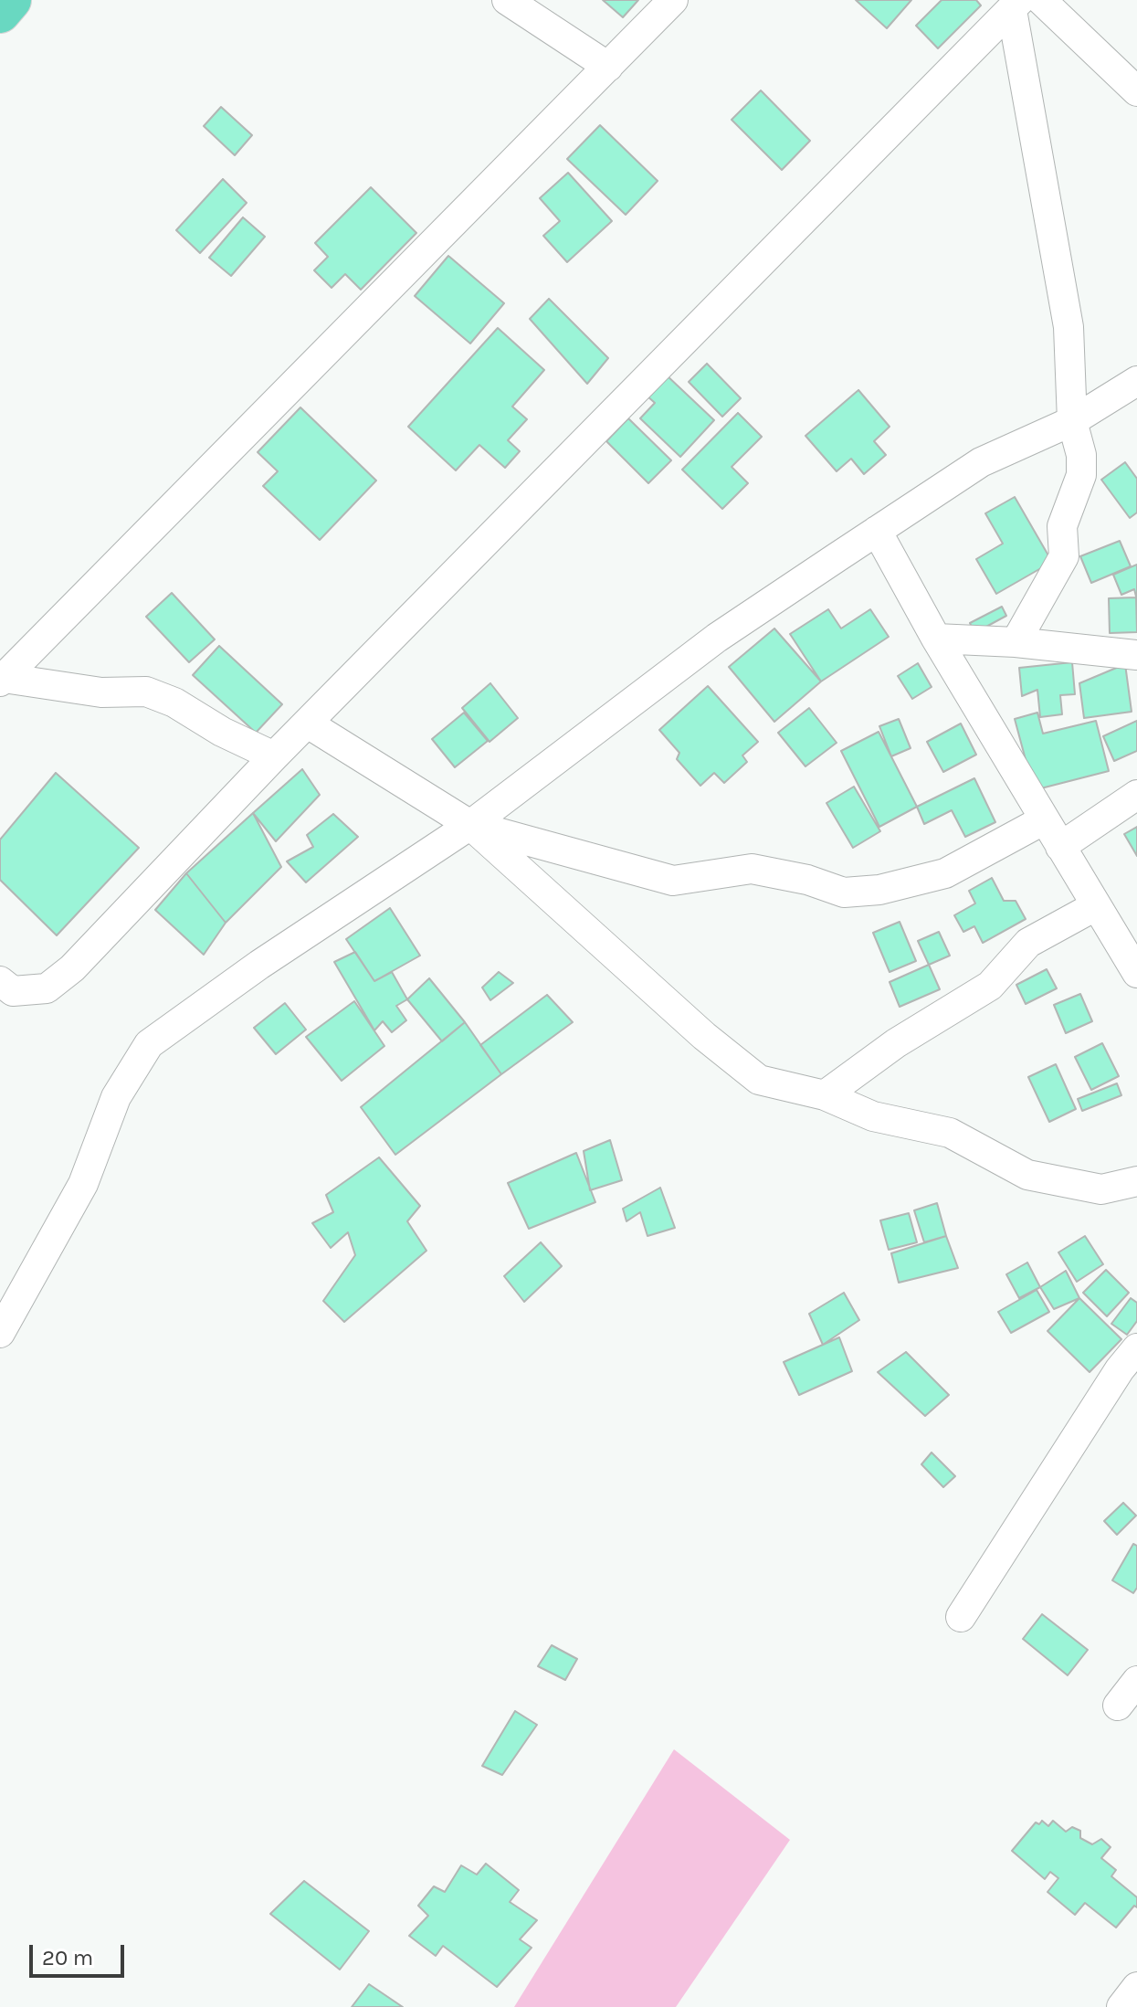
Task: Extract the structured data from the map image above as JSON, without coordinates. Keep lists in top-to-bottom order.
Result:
{
  "scale_bar": "20 m"
}
